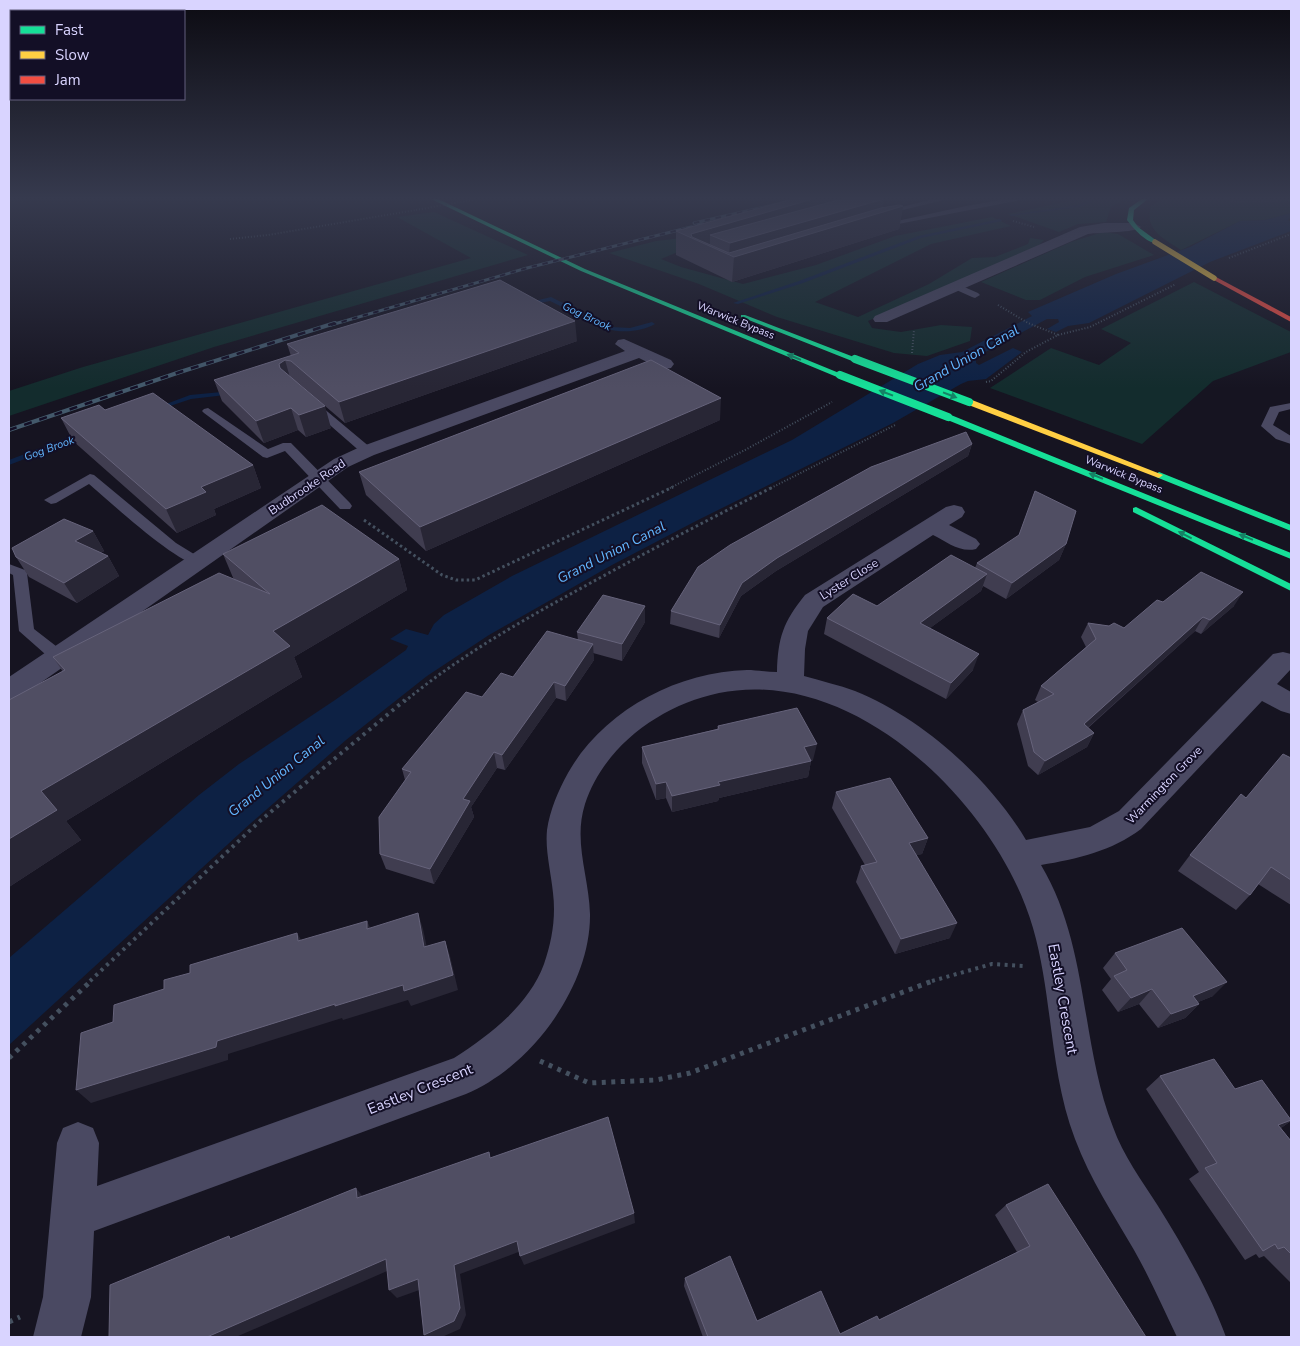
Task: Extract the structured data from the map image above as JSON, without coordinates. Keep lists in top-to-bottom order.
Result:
{
  "streets": {
    "main road": ["Warwick Bypass"],
    "street": [
      "Budbrooke Road",
      "Lyster Close",
      "Warmington Grove",
      "Eastley Crescent"
    ]
  },
  "crossings": [
    ["Lyster Close", "Eastley Crescent"],
    ["Warmington Grove", "Eastley Crescent"]
  ],
  "water": ["Gog Brook", "Grand Union Canal"],
  "legend": ["Fast", "Slow", "Jam"]
}
